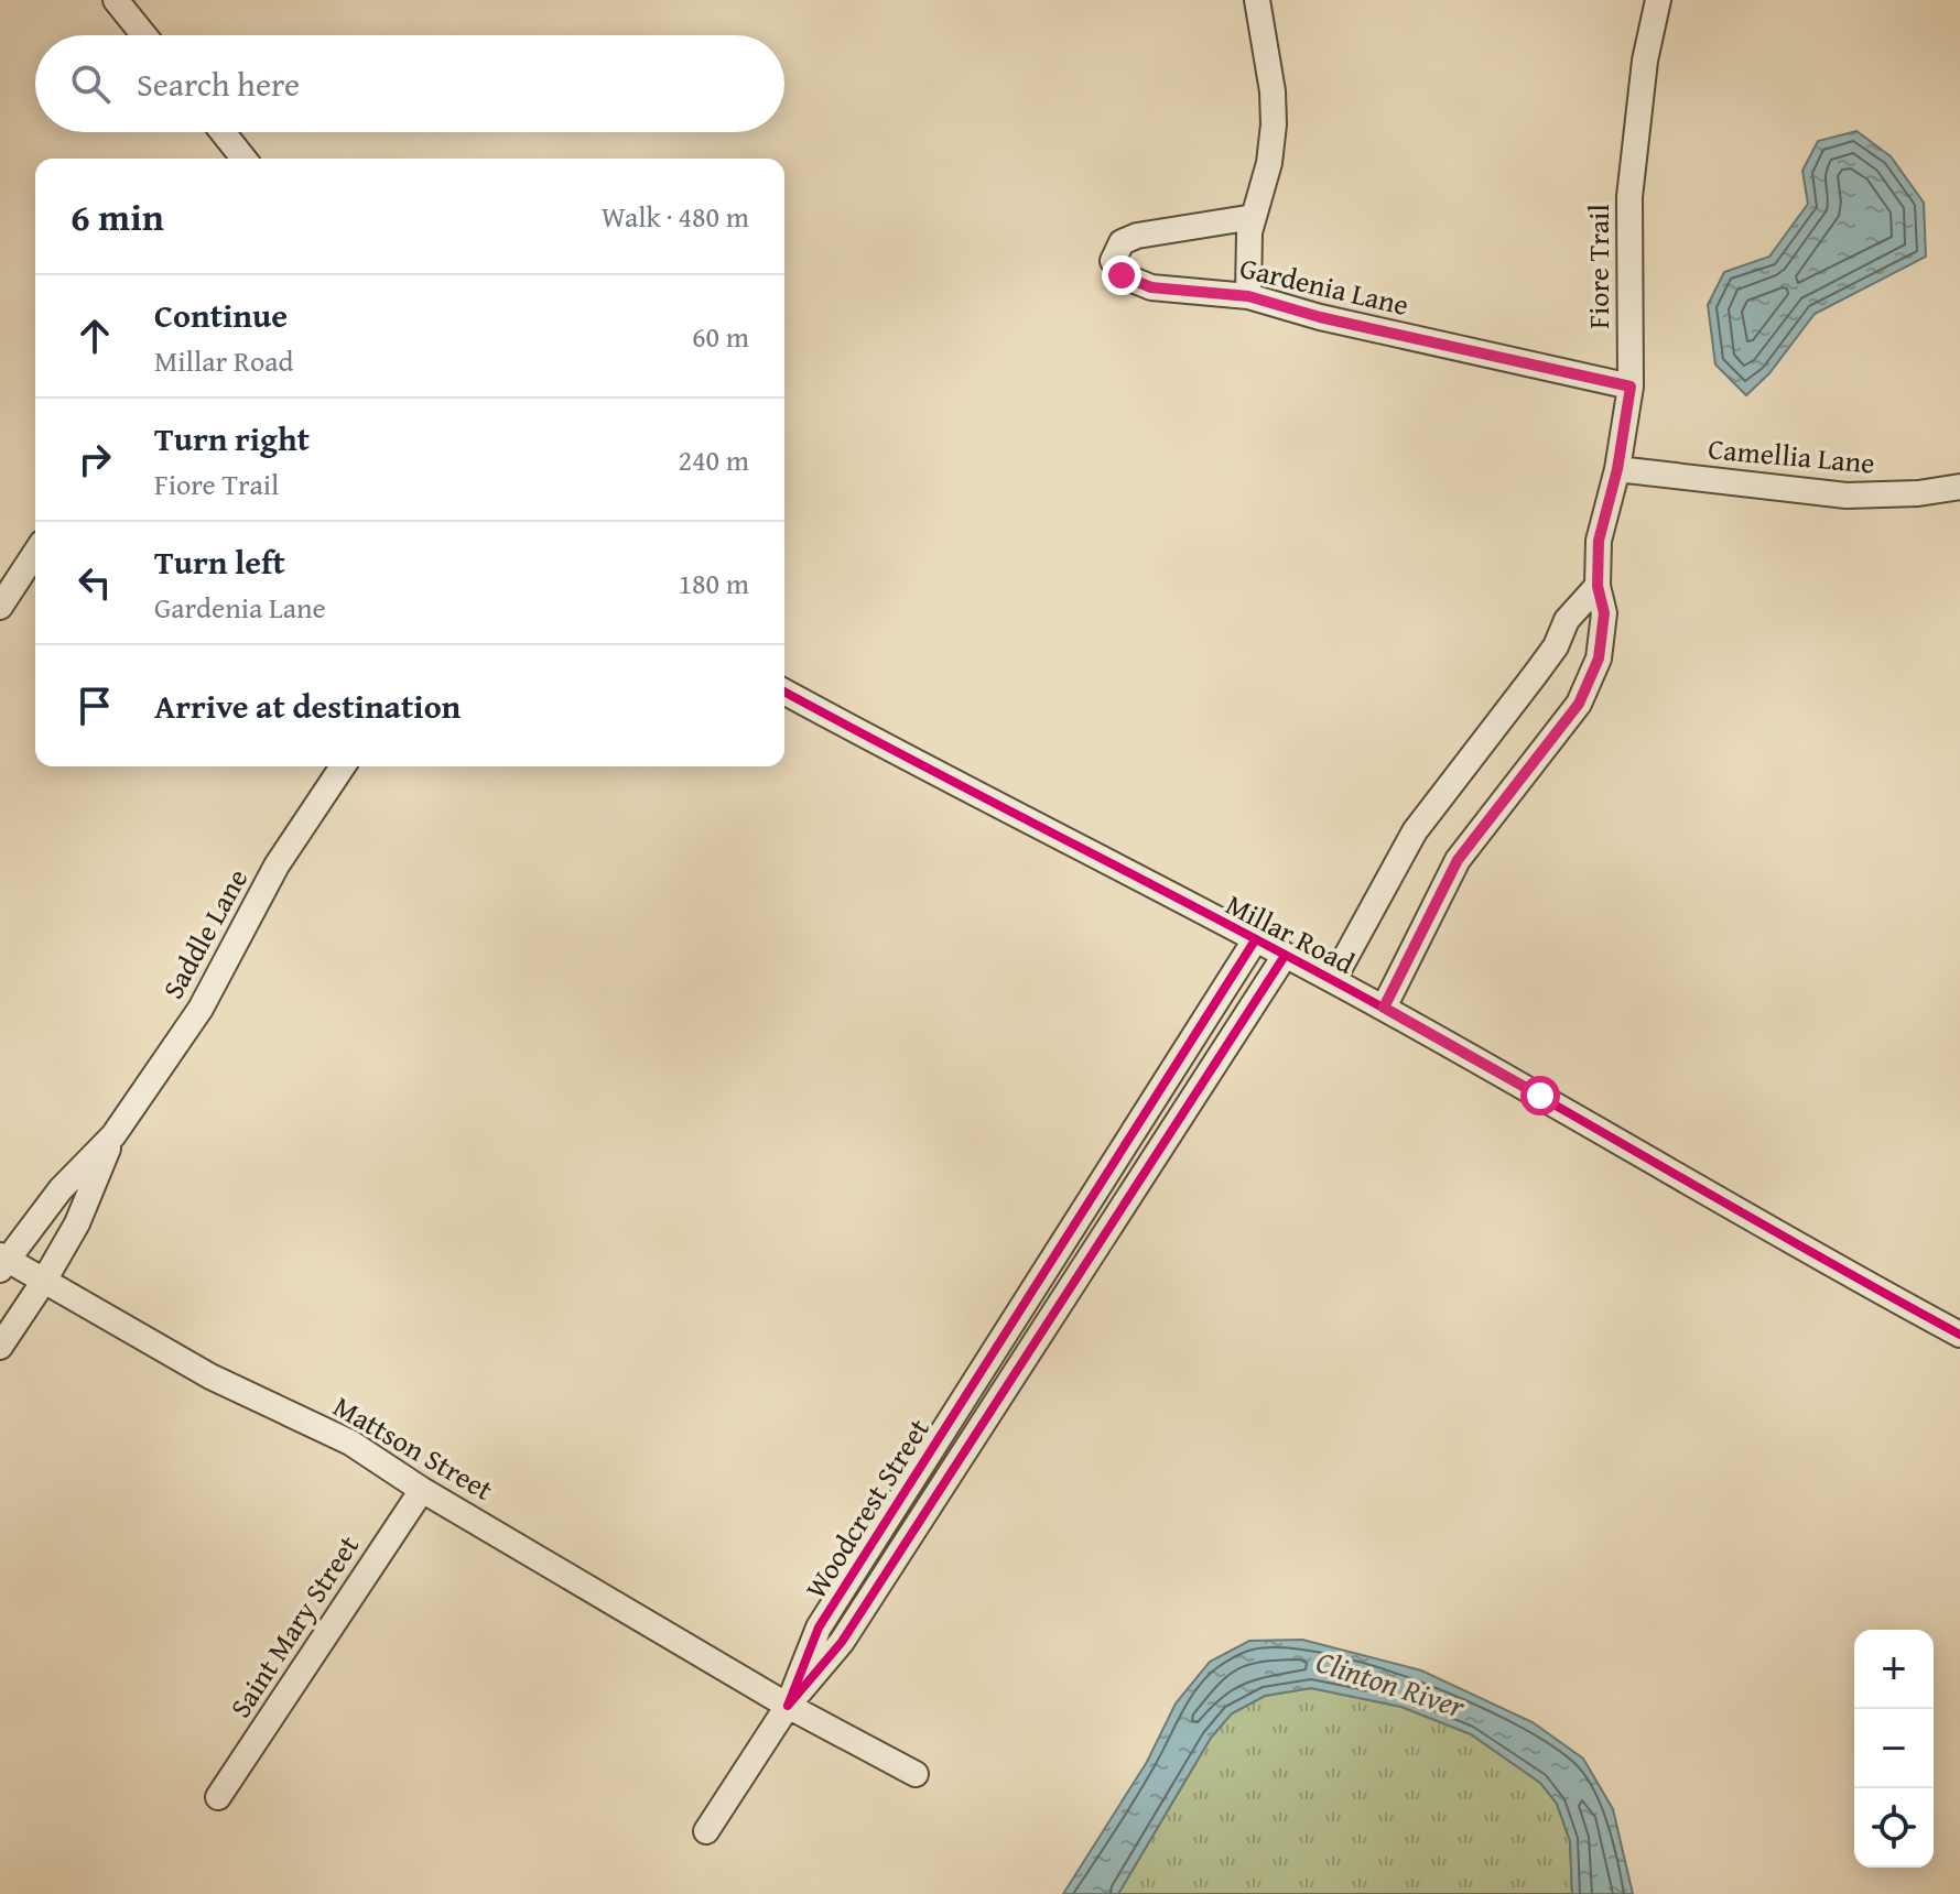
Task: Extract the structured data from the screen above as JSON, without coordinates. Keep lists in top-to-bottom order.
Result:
{
  "streets": {
    "street": [
      "Fiore Trail",
      "Gardenia Lane",
      "Camellia Lane",
      "Saddle Lane",
      "Millar Road",
      "Mattson Street",
      "Woodcrest Street",
      "Saint Mary Street"
    ]
  },
  "crossings": [
    ["Fiore Trail", "Gardenia Lane"],
    ["Fiore Trail", "Camellia Lane"],
    ["Fiore Trail", "Millar Road"],
    ["Saddle Lane", "Mattson Street"],
    ["Millar Road", "Woodcrest Street"],
    ["Mattson Street", "Woodcrest Street"],
    ["Mattson Street", "Saint Mary Street"]
  ],
  "water": ["Clinton River"],
  "page": {
    "search": "Search here",
    "heading": ["6 min", "Walk · 480 m"],
    "list": [
      ["Continue", "Millar Road", "60 m"],
      ["Turn right", "Fiore Trail", "240 m"],
      ["Turn left", "Gardenia Lane", "180 m"],
      "Arrive at destination"
    ],
    "map_buttons": ["+", "−"]
  }
}
